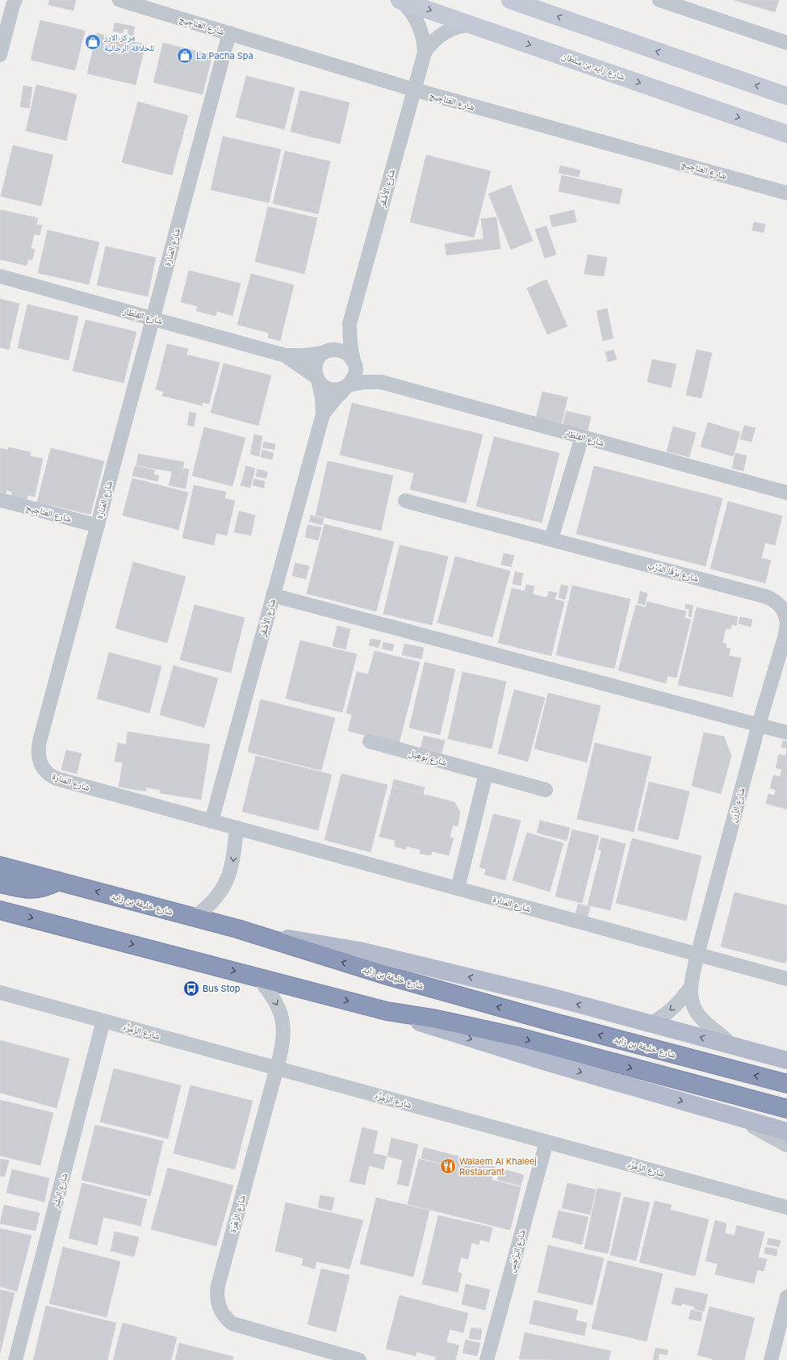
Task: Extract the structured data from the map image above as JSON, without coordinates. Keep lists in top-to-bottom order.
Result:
{
  "streets": {
    "highway": ["شارع خليفة بن زايد"],
    "main road": ["شارع زايد بن سلطان"],
    "street": [
      "شارع العَنَاجِيج",
      "شارع الأَشْقَر",
      "شارع المَنارة",
      "شارع القِنْطَار",
      "شارع بَرْقَا الدَّرْب",
      "شارع بُوهيل",
      "شارع الزِّرَن",
      "شارع الزُمرُّد",
      "شارع البِشْر",
      "شارع الزَّهْرَة",
      "شارع البَرْجَس"
    ]
  },
  "crossings": [
    ["شارع العَنَاجِيج", "شارع الأَشْقَر"],
    ["شارع العَنَاجِيج", "شارع المَنارة"],
    ["شارع زايد بن سلطان", "شارع الأَشْقَر"],
    ["شارع الأَشْقَر", "شارع المَنارة"],
    ["شارع الأَشْقَر", "شارع القِنْطَار"],
    ["شارع المَنارة", "شارع القِنْطَار"],
    ["شارع المَنارة", "شارع الزِّرَن"],
    ["شارع بَرْقَا الدَّرْب", "شارع الزِّرَن"],
    ["شارع الزُمرُّد", "شارع البِشْر"],
    ["شارع الزُمرُّد", "شارع الزَّهْرَة"],
    ["شارع الزُمرُّد", "شارع البَرْجَس"]
  ],
  "places": {
    "shop": ["مركز الارز للحلاقة الرجالية", "La Pacha Spa"],
    "bus stop": ["Bus Stop"],
    "restaurant": ["Walaem Al Khaleej Restaurant"]
  }
}
